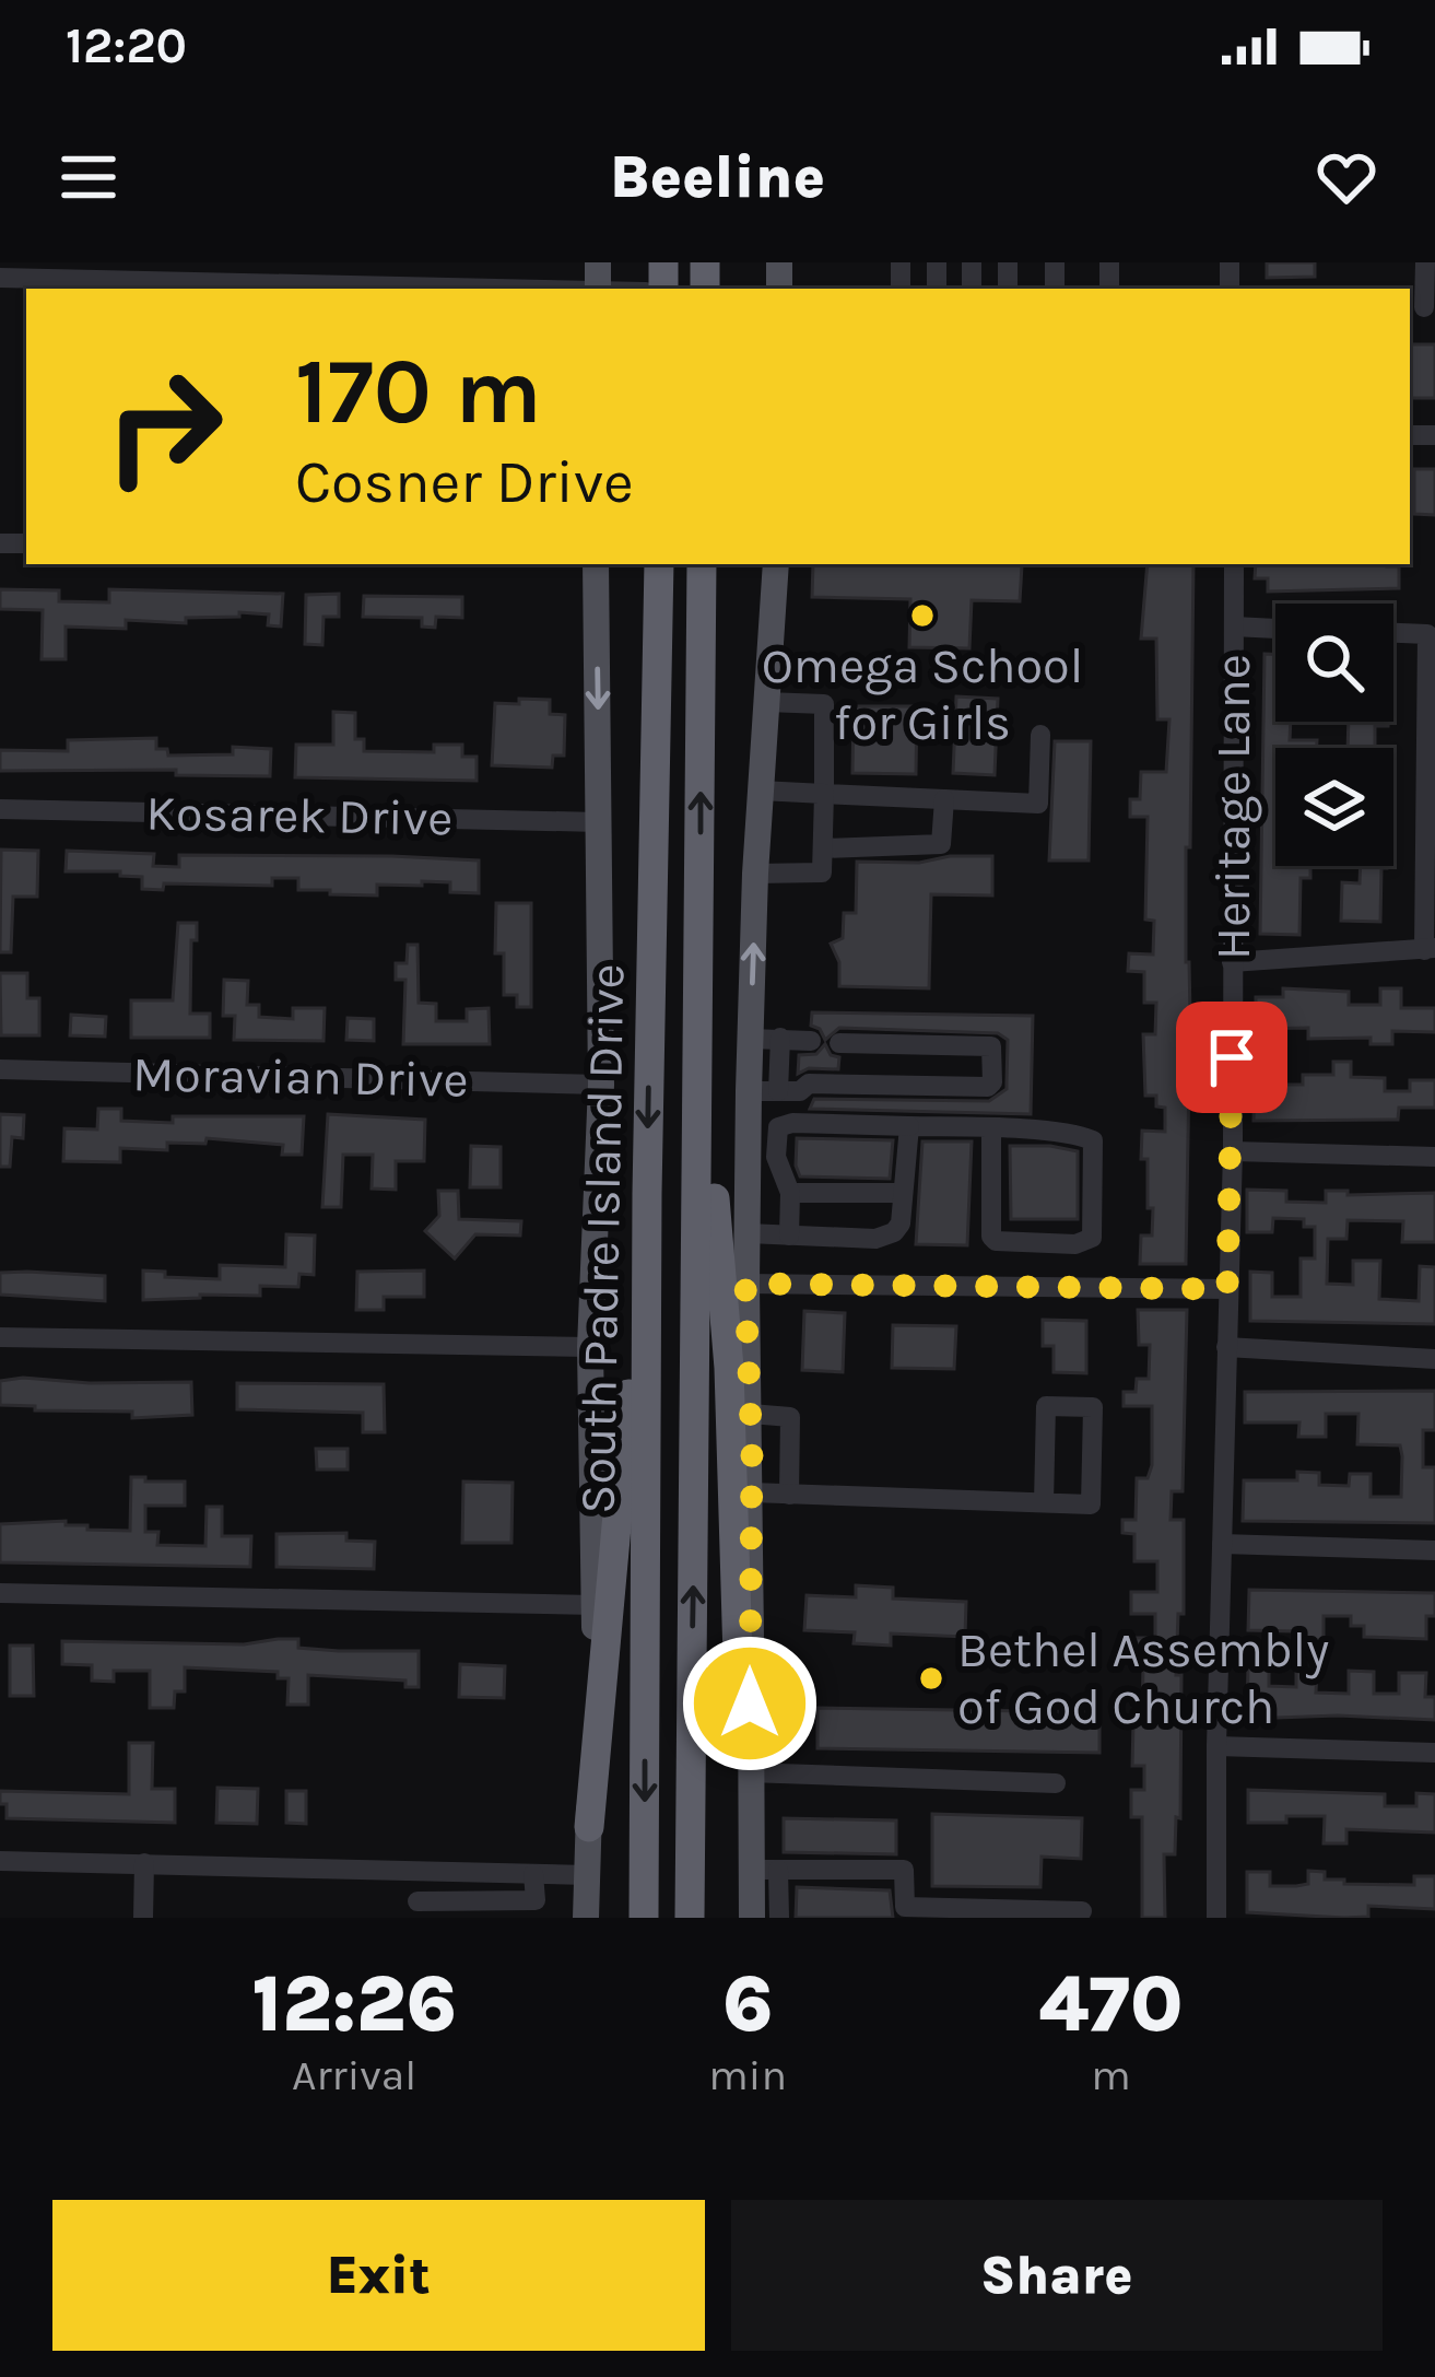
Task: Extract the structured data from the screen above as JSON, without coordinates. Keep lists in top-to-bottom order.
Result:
{
  "streets": {
    "highway": ["South Padre Island Drive"],
    "street": ["Heritage Lane", "Kosarek Drive", "Moravian Drive"]
  },
  "places": ["Omega School for Girls", "Bethel Assembly of God Church"],
  "page": {
    "status": "12:20",
    "header": "Beeline",
    "turn": ["170 m", "Cosner Drive"],
    "eta": [
      "12:26",
      "Arrival",
      "6",
      "min",
      "470",
      "m"
    ],
    "buttons": ["Exit", "Share"]
  }
}
